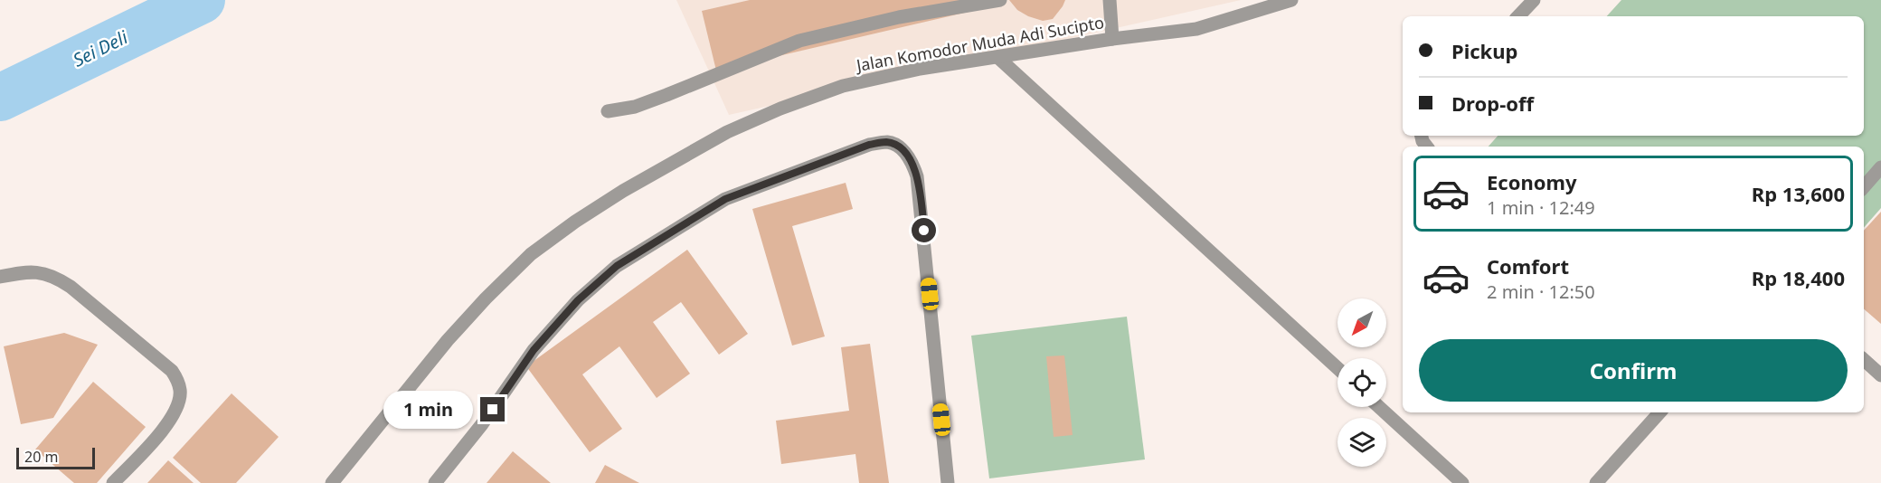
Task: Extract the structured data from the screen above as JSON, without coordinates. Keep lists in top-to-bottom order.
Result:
{
  "streets": {
    "street": ["Jalan Komodor Muda Adi Sucipto"]
  },
  "water": ["Sei Deli"],
  "scale_bar": "20 m",
  "north": "bottom left",
  "page": {
    "banner": ["Pickup", "Drop-off"],
    "list": [
      {
        "name": "Economy",
        "note": "1 min · 12:49",
        "value": "Rp 13,600"
      },
      {
        "name": "Comfort",
        "note": "2 min · 12:50",
        "value": "Rp 18,400"
      }
    ],
    "buttons": "Confirm",
    "bubble": "1 min",
    "scale": "20 m"
  }
}
